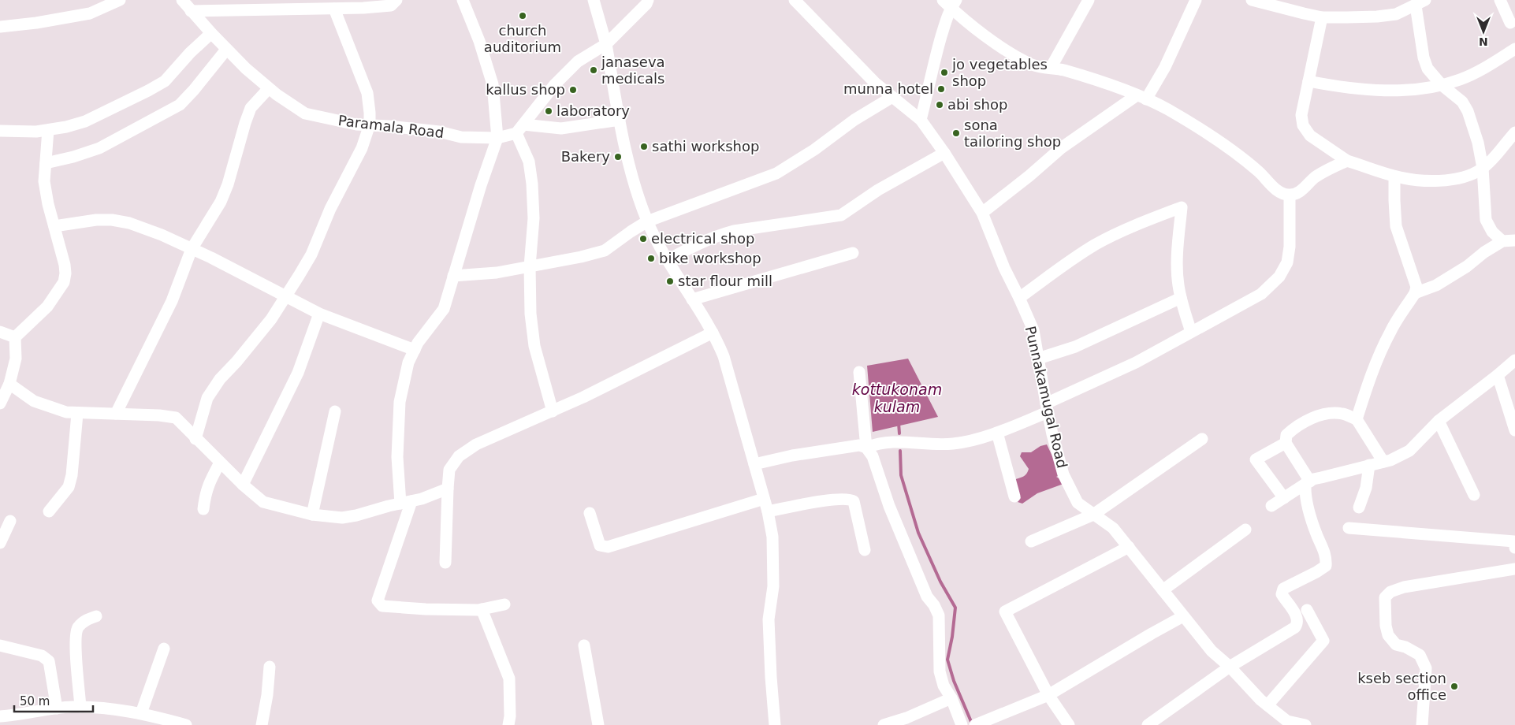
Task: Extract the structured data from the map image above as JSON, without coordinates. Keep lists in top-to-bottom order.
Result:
{
  "streets": {
    "street": ["Paramala Road", "Punnakamugal Road"]
  },
  "water": ["kottukonam kulam"],
  "places": [
    "church auditorium",
    "janaseva medicals",
    "jo vegetables shop",
    "munna hotel",
    "kallus shop",
    "abi shop",
    "laboratory",
    "sona tailoring shop",
    "sathi workshop",
    "Bakery",
    "electrical shop",
    "bike workshop",
    "star flour mill",
    "kseb section office"
  ],
  "scale_bar": "50 m",
  "north": "bottom"
}
